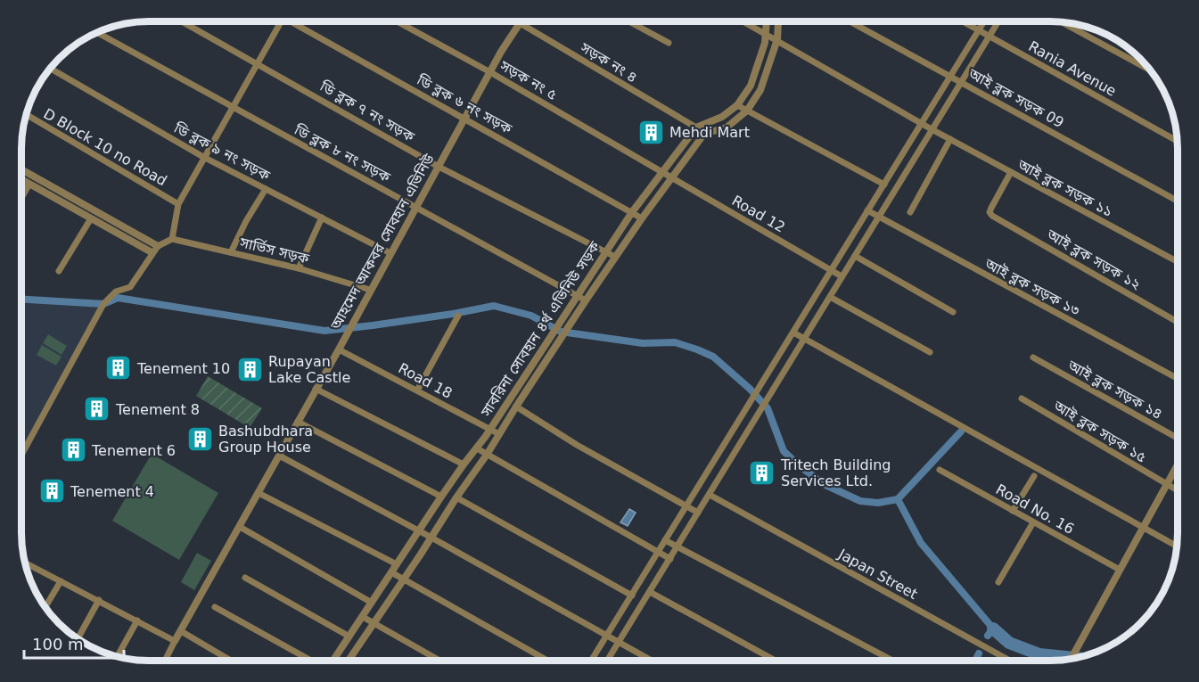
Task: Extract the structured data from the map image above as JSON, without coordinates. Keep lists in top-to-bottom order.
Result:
{
  "streets": {
    "street": [
      "সড়ক নং ৪",
      "Rania Avenue",
      "সড়ক নং ৫",
      "আই ব্লক সড়ক 09",
      "ডি ব্লক ৬ নং সড়ক",
      "ডি ব্লক ৭ নং সড়ক",
      "D Block 10 no Road",
      "ডি ব্লক ৯ নং সড়ক",
      "ডি ব্লক ৮ নং সড়ক",
      "আই ব্লক সড়ক ১১",
      "Road 12",
      "আহমেদ আকবর সোবহান এভিনিউ",
      "সার্ভিস সড়ক",
      "আই ব্লক সড়ক ১২",
      "আই ব্লক সড়ক ১৩",
      "সাবরিনা সোবহান ৪র্থ এভিনিউ সড়ক",
      "Road 18",
      "আই ব্লক সড়ক ১৪",
      "আই ব্লক সড়ক ১৫",
      "Road No. 16",
      "Japan Street"
    ]
  },
  "crossings": [
    ["সড়ক নং ৪", "আহমেদ আকবর সোবহান এভিনিউ"],
    ["সড়ক নং ৪", "সাবরিনা সোবহান ৪র্থ এভিনিউ সড়ক"],
    ["সড়ক নং ৫", "Road 12"],
    ["সড়ক নং ৫", "আহমেদ আকবর সোবহান এভিনিউ"],
    ["সড়ক নং ৫", "সাবরিনা সোবহান ৪র্থ এভিনিউ সড়ক"],
    ["ডি ব্লক ৬ নং সড়ক", "আহমেদ আকবর সোবহান এভিনিউ"],
    ["ডি ব্লক ৬ নং সড়ক", "সাবরিনা সোবহান ৪র্থ এভিনিউ সড়ক"],
    ["ডি ব্লক ৭ নং সড়ক", "আহমেদ আকবর সোবহান এভিনিউ"],
    ["ডি ব্লক ৭ নং সড়ক", "সাবরিনা সোবহান ৪র্থ এভিনিউ সড়ক"],
    ["ডি ব্লক ৯ নং সড়ক", "আহমেদ আকবর সোবহান এভিনিউ"],
    ["ডি ব্লক ৮ নং সড়ক", "আহমেদ আকবর সোবহান এভিনিউ"],
    ["ডি ব্লক ৮ নং সড়ক", "সাবরিনা সোবহান ৪র্থ এভিনিউ সড়ক"],
    ["আই ব্লক সড়ক ১১", "আই ব্লক সড়ক ১২"],
    ["Road 12", "সাবরিনা সোবহান ৪র্থ এভিনিউ সড়ক"],
    ["আহমেদ আকবর সোবহান এভিনিউ", "সার্ভিস সড়ক"],
    ["আহমেদ আকবর সোবহান এভিনিউ", "Road 18"],
    ["সাবরিনা সোবহান ৪র্থ এভিনিউ সড়ক", "Road 18"]
  ],
  "places": {
    "building": [
      "Mehdi Mart",
      "Tenement 10",
      "Rupayan Lake Castle",
      "Tenement 8",
      "Bashubdhara Group House",
      "Tenement 6",
      "Tritech Building Services Ltd.",
      "Tenement 4"
    ]
  },
  "scale_bar": "100 m"
}
